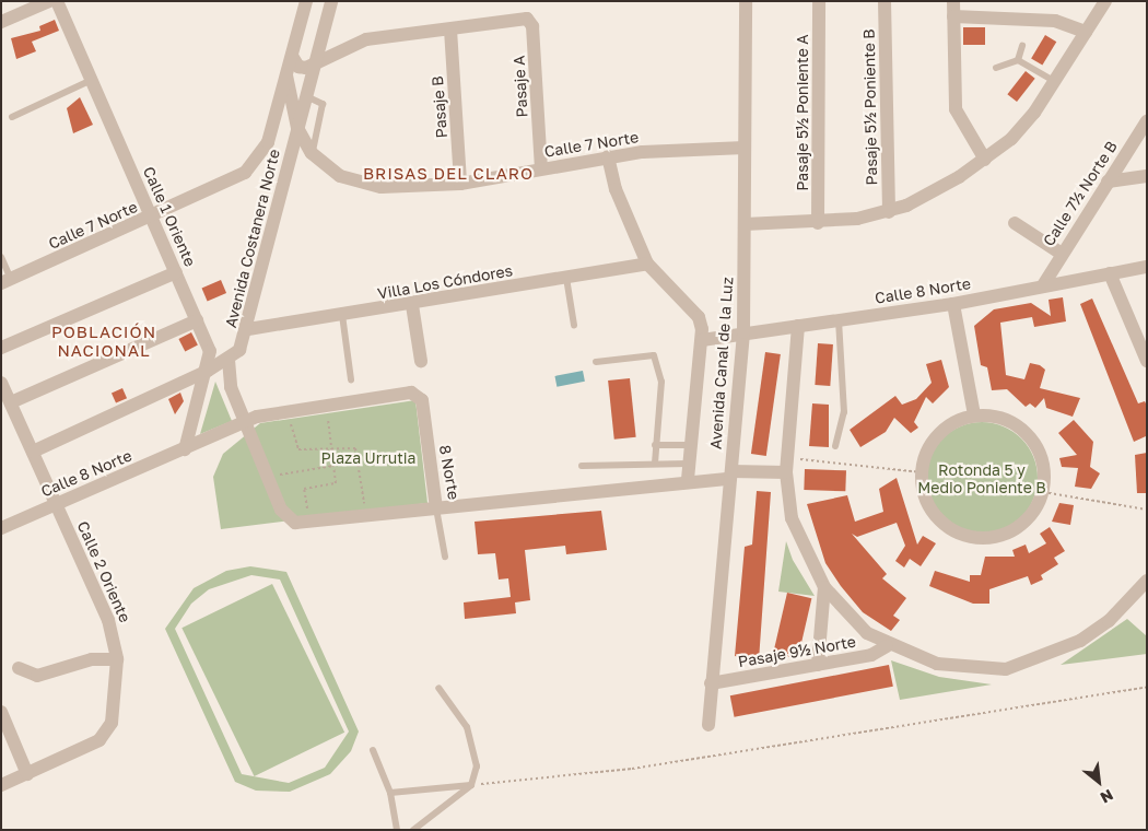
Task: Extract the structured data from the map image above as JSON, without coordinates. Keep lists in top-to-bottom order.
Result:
{
  "streets": {
    "street": [
      "Pasaje A",
      "Pasaje B",
      "Pasaje 5½ Poniente B",
      "Pasaje 5½ Poniente A",
      "Calle 7 Norte",
      "Calle 7½ Norte B",
      "Calle 1 Oriente",
      "Avenida Costanera Norte",
      "Villa Los Cóndores",
      "Calle 8 Norte",
      "Avenida Canal de la Luz",
      "8 Norte",
      "Calle 2 Oriente",
      "Pasaje 9½ Norte"
    ]
  },
  "crossings": [
    ["Pasaje A", "Pasaje B"],
    ["Pasaje A", "Calle 7 Norte"],
    ["Pasaje B", "Calle 7 Norte"],
    ["Calle 7 Norte", "Calle 1 Oriente"],
    ["Calle 7 Norte", "Avenida Costanera Norte"],
    ["Calle 7 Norte", "Avenida Canal de la Luz"],
    ["Calle 7½ Norte B", "Calle 8 Norte"],
    ["Calle 1 Oriente", "Avenida Costanera Norte"],
    ["Calle 1 Oriente", "Calle 8 Norte"],
    ["Calle 1 Oriente", "8 Norte"],
    ["Avenida Costanera Norte", "Villa Los Cóndores"],
    ["Avenida Costanera Norte", "Calle 2 Oriente"],
    ["Calle 8 Norte", "Avenida Canal de la Luz"],
    ["Calle 8 Norte", "8 Norte"],
    ["Calle 8 Norte", "Calle 2 Oriente"],
    ["Avenida Canal de la Luz", "8 Norte"],
    ["Avenida Canal de la Luz", "Pasaje 9½ Norte"]
  ],
  "districts": ["BRISAS DEL CLARO", "POBLACIÓN NACIONAL"],
  "parks": ["Plaza Urrutia", "Rotonda 5 y Medio Poniente B"],
  "north": "bottom right"
}
